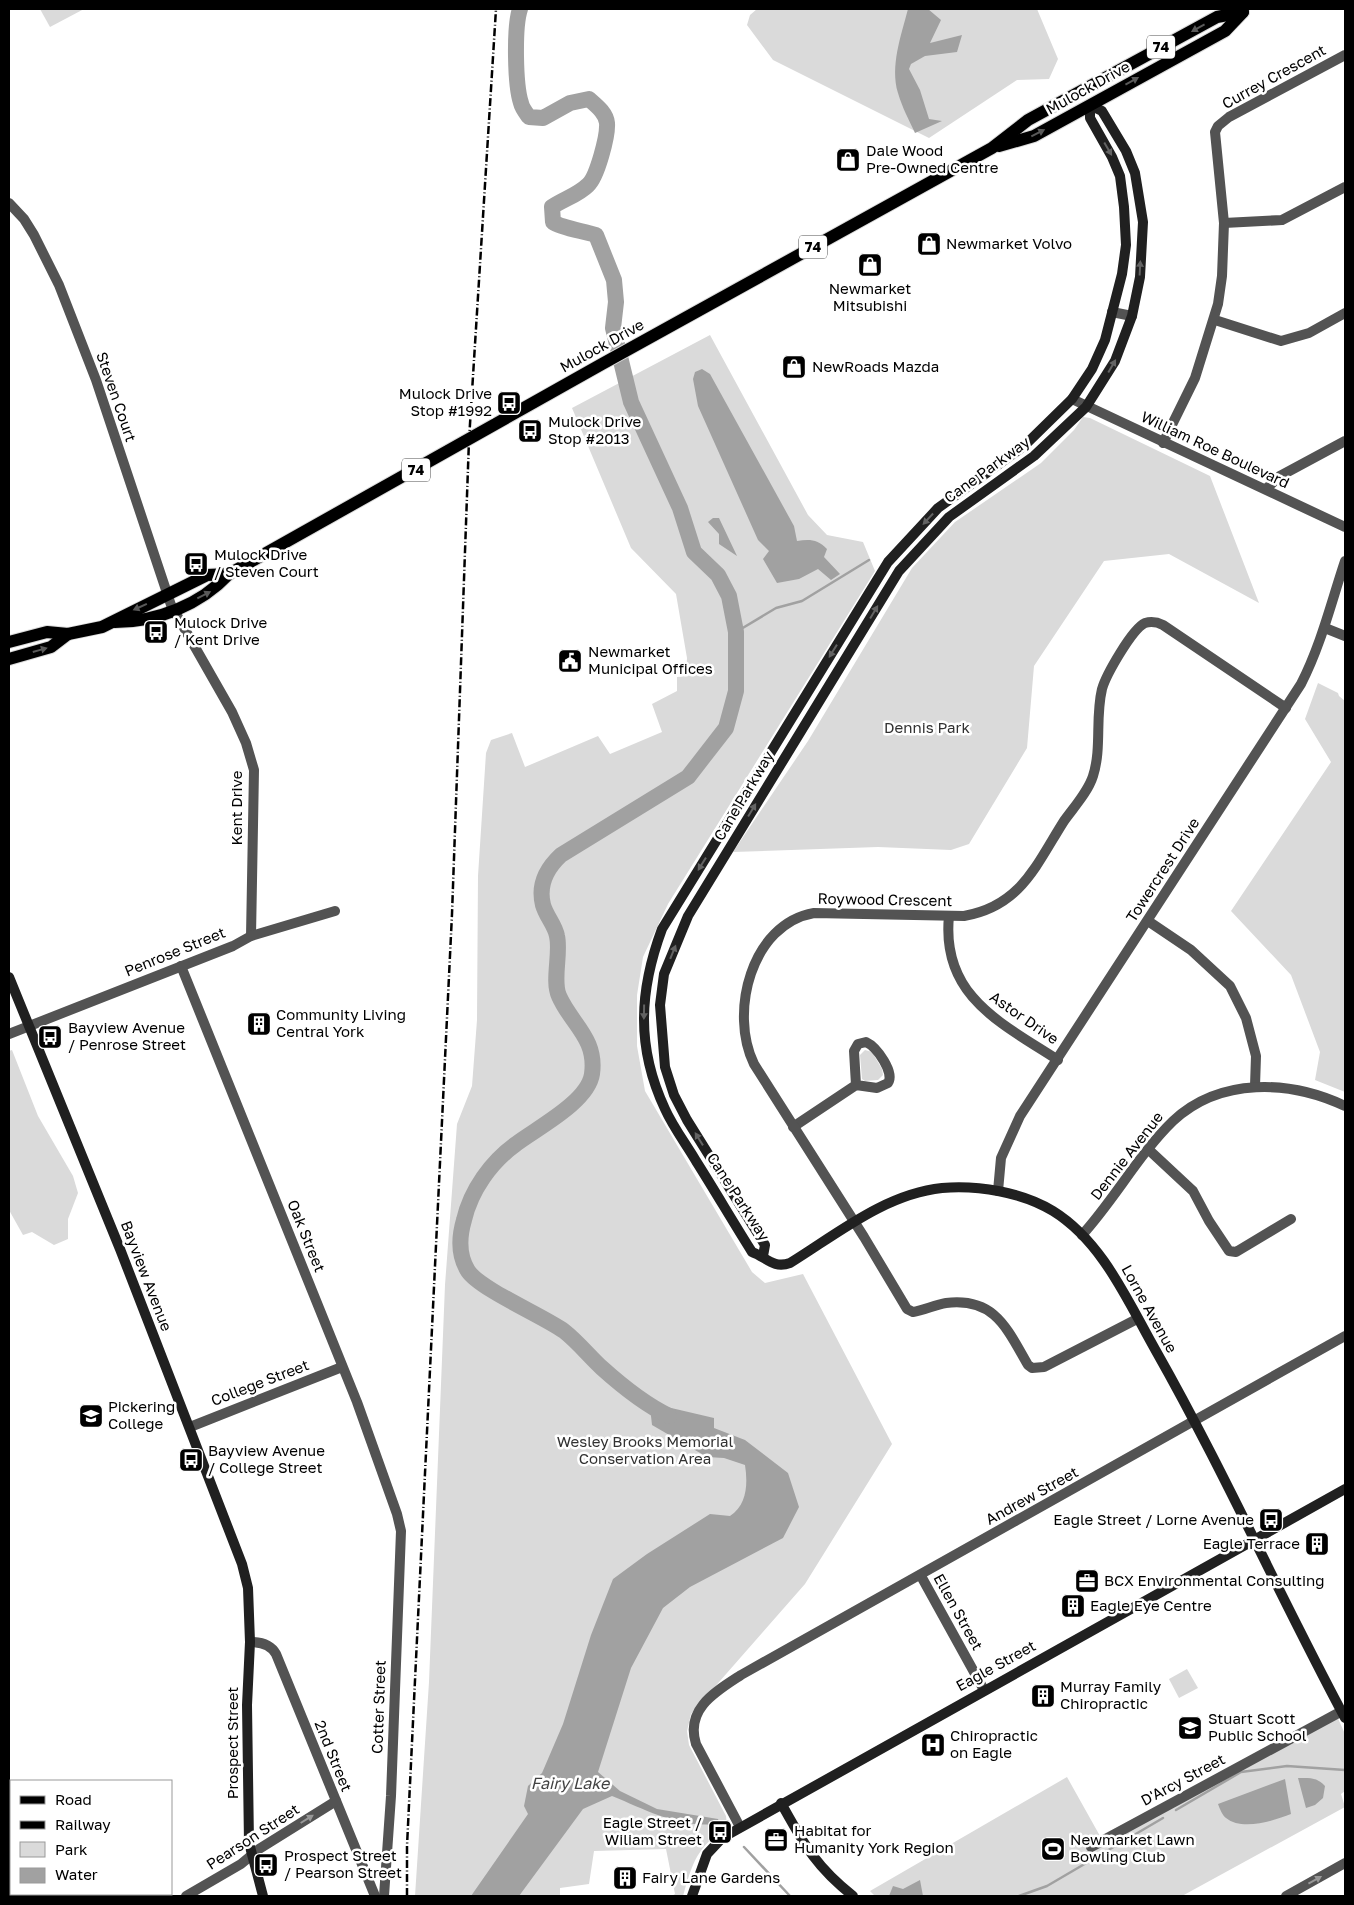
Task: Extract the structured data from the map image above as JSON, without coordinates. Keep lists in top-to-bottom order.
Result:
{
  "streets": {
    "main road": [
      "74",
      "Mulock Drive",
      "Cane Parkway",
      "Bayview Avenue",
      "Lorne Avenue",
      "Eagle Street",
      "Prospect Street"
    ],
    "street": [
      "Currey Crescent",
      "Steven Court",
      "William Roe Boulevard",
      "Kent Drive",
      "Towercrest Drive",
      "Roywood Crescent",
      "Penrose Street",
      "Astor Drive",
      "Dennie Avenue",
      "Oak Street",
      "College Street",
      "Andrew Street",
      "Ellen Street",
      "Cotter Street",
      "2nd Street",
      "D'Arcy Street",
      "Pearson Street"
    ]
  },
  "crossings": [
    ["Currey Crescent", "William Roe Boulevard"],
    ["Mulock Drive", "Steven Court"],
    ["Mulock Drive", "Cane Parkway"],
    ["Mulock Drive", "Kent Drive"],
    ["Steven Court", "Kent Drive"],
    ["William Roe Boulevard", "Cane Parkway"],
    ["Cane Parkway", "Lorne Avenue"],
    ["Kent Drive", "Penrose Street"],
    ["Towercrest Drive", "Roywood Crescent"],
    ["Towercrest Drive", "Astor Drive"],
    ["Towercrest Drive", "Lorne Avenue"],
    ["Roywood Crescent", "Astor Drive"],
    ["Roywood Crescent", "Lorne Avenue"],
    ["Penrose Street", "Oak Street"],
    ["Penrose Street", "Bayview Avenue"],
    ["Dennie Avenue", "Lorne Avenue"],
    ["Oak Street", "College Street"],
    ["Oak Street", "Cotter Street"],
    ["Bayview Avenue", "College Street"],
    ["Bayview Avenue", "Prospect Street"],
    ["Lorne Avenue", "Andrew Street"],
    ["Lorne Avenue", "Eagle Street"],
    ["Lorne Avenue", "D'Arcy Street"],
    ["Andrew Street", "Ellen Street"],
    ["Andrew Street", "Eagle Street"],
    ["Ellen Street", "Eagle Street"],
    ["Prospect Street", "2nd Street"],
    ["Prospect Street", "Pearson Street"],
    ["2nd Street", "Pearson Street"]
  ],
  "one_way": ["Pearson Street"],
  "water": ["Fairy Lake"],
  "parks": ["Dennis Park", "Wesley Brooks Memorial Conservation Area"],
  "places": {
    "shop": [
      "Dale Wood Pre-Owned Centre",
      "Newmarket Volvo",
      "Newmarket Mitsubishi",
      "NewRoads Mazda"
    ],
    "bus stop": [
      "Mulock Drive Stop #1992",
      "Mulock Drive Stop #2013",
      "Mulock Drive / Steven Court",
      "Mulock Drive / Kent Drive",
      "Bayview Avenue / Penrose Street",
      "Bayview Avenue / College Street",
      "Eagle Street / Lorne Avenue",
      "Eagle Street / Wiliam Street",
      "Prospect Street / Pearson Street"
    ],
    "public building": ["Newmarket Municipal Offices"],
    "building": [
      "Community Living Central York",
      "Eagle Terrace",
      "Eagle Eye Centre",
      "Murray Family Chiropractic",
      "Fairy Lane Gardens"
    ],
    "school or university": ["Pickering College", "Stuart Scott Public School"],
    "office": ["BCX Environmental Consulting", "Habitat for Humanity York Region"],
    "hospital": ["Chiropractic on Eagle"],
    "sports": ["Newmarket Lawn Bowling Club"]
  },
  "legend": [
    "Road",
    "Railway",
    "Park",
    "Water"
  ]
}
